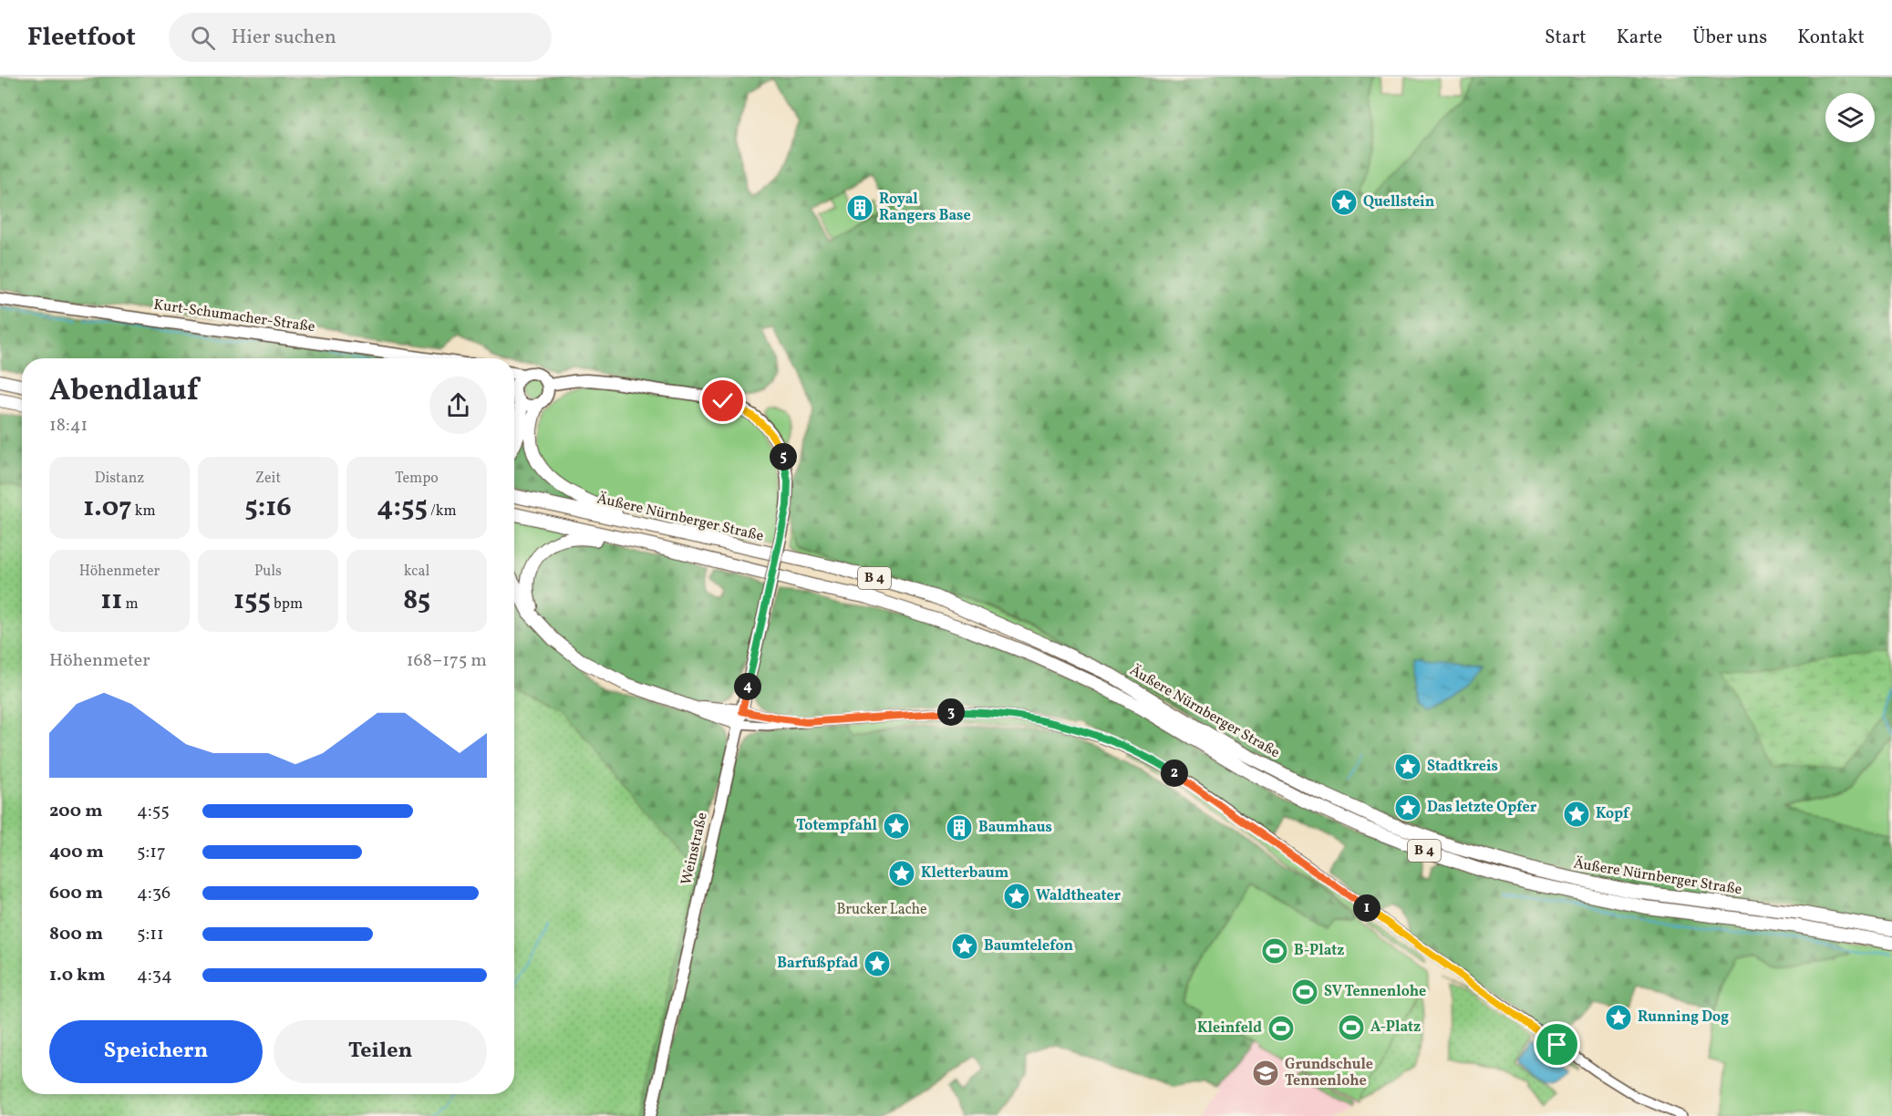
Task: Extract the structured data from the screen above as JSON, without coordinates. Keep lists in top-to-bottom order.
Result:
{
  "streets": {
    "highway": ["Äußere Nürnberger Straße", "B 4"],
    "main road": ["Kurt-Schumacher-Straße", "Weinstraße"]
  },
  "parks": ["Brucker Lache"],
  "places": {
    "place": [
      "Quellstein",
      "Stadtkreis",
      "Das letzte Opfer",
      "Kopf",
      "Totempfahl",
      "Kletterbaum",
      "Waldtheater",
      "Baumtelefon",
      "Barfußpfad",
      "Running Dog"
    ],
    "building": ["Royal Rangers Base", "Baumhaus"],
    "sports": [
      "B-Platz",
      "SV Tennenlohe",
      "A-Platz",
      "Kleinfeld"
    ],
    "school or university": ["Grundschule Tennenlohe"]
  },
  "page": {
    "header": "Fleetfoot",
    "search": "Hier suchen",
    "nav": [
      "Start",
      "Karte",
      "Über uns",
      "Kontakt"
    ],
    "heading": ["Abendlauf", "18:41"],
    "pins": [
      "5",
      "4",
      "3",
      "2",
      "1"
    ],
    "stats": [
      ["Distanz", "1.07 km"],
      ["Zeit", "5:16"],
      ["Tempo", "4:55 /km"],
      ["Höhenmeter", "11 m"],
      ["Puls", "155 bpm"],
      ["kcal", "85"]
    ],
    "chart": ["Höhenmeter", "168–175 m"],
    "list": [
      {
        "name": "200 m",
        "note": "4:55"
      },
      {
        "name": "400 m",
        "note": "5:17"
      },
      {
        "name": "600 m",
        "note": "4:36"
      },
      {
        "name": "800 m",
        "note": "5:11"
      },
      {
        "name": "1.0 km",
        "note": "4:34"
      }
    ],
    "buttons": ["Speichern", "Teilen"]
  }
}
